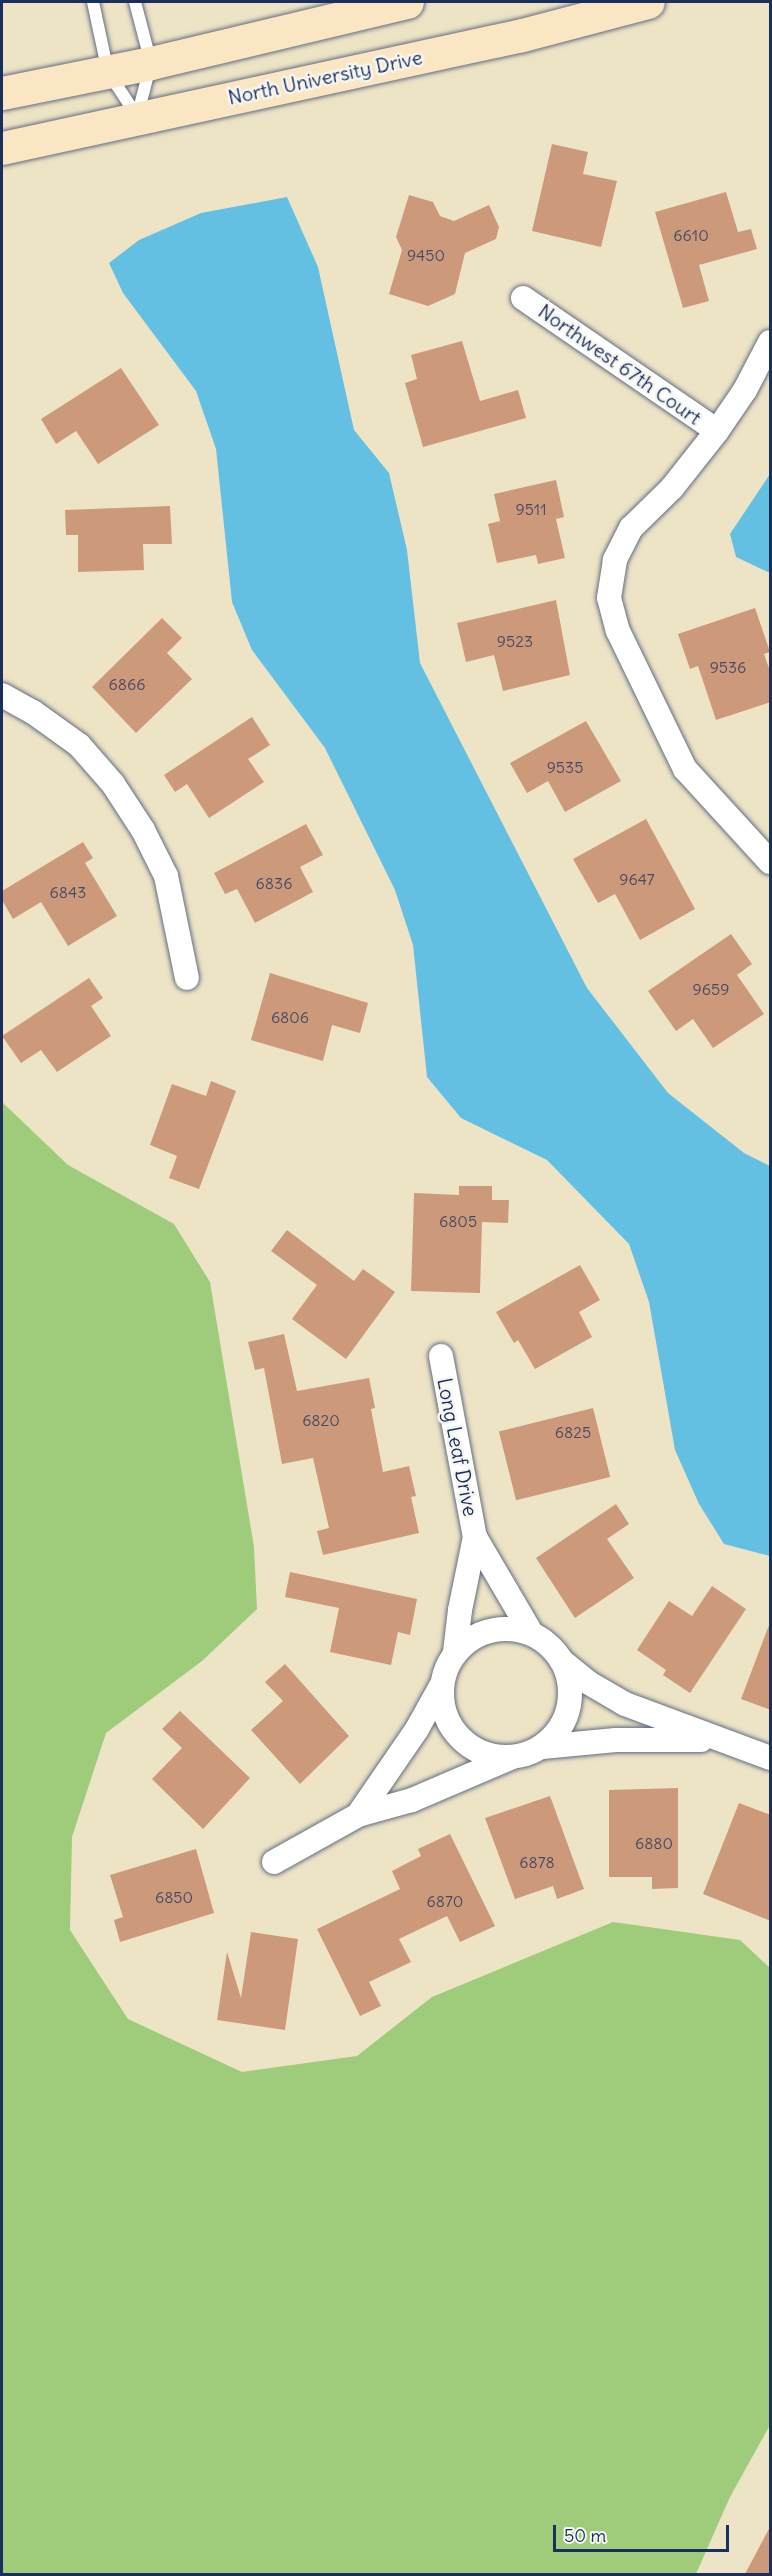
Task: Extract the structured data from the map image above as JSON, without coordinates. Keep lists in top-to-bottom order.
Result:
{
  "streets": {
    "main road": ["North University Drive"],
    "street": ["Northwest 67th Court", "Long Leaf Drive"]
  },
  "house_numbers": [
    "6610",
    "9450",
    "9511",
    "9523",
    "9536",
    "6866",
    "9535",
    "9647",
    "6836",
    "6843",
    "9659",
    "6806",
    "6805",
    "6820",
    "6825",
    "6880",
    "6878",
    "6850",
    "6870"
  ],
  "scale_bar": "50 m"
}
